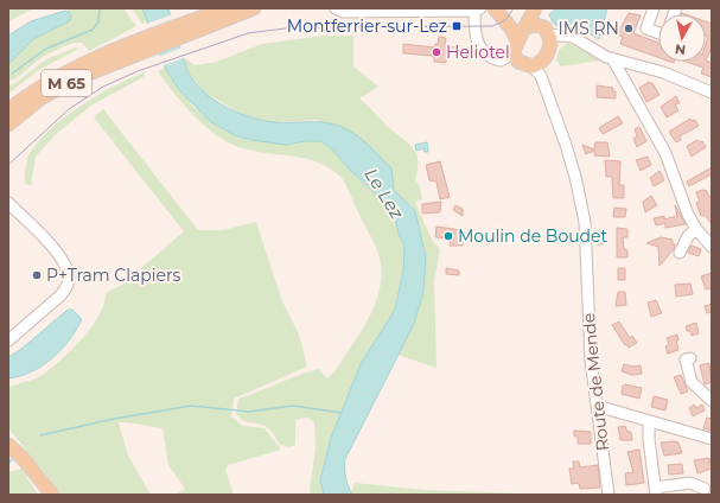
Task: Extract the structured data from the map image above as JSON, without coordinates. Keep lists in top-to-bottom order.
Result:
{
  "streets": {
    "main road": ["M 65"],
    "street": ["Route de Mende"]
  },
  "water": ["Le Lez"],
  "places": {
    "transit": ["Montferrier-sur-Lez"],
    "other": [
      "IMS RN",
      "Heliotel",
      "Moulin de Boudet",
      "P+Tram Clapiers"
    ]
  },
  "north": "bottom"
}
